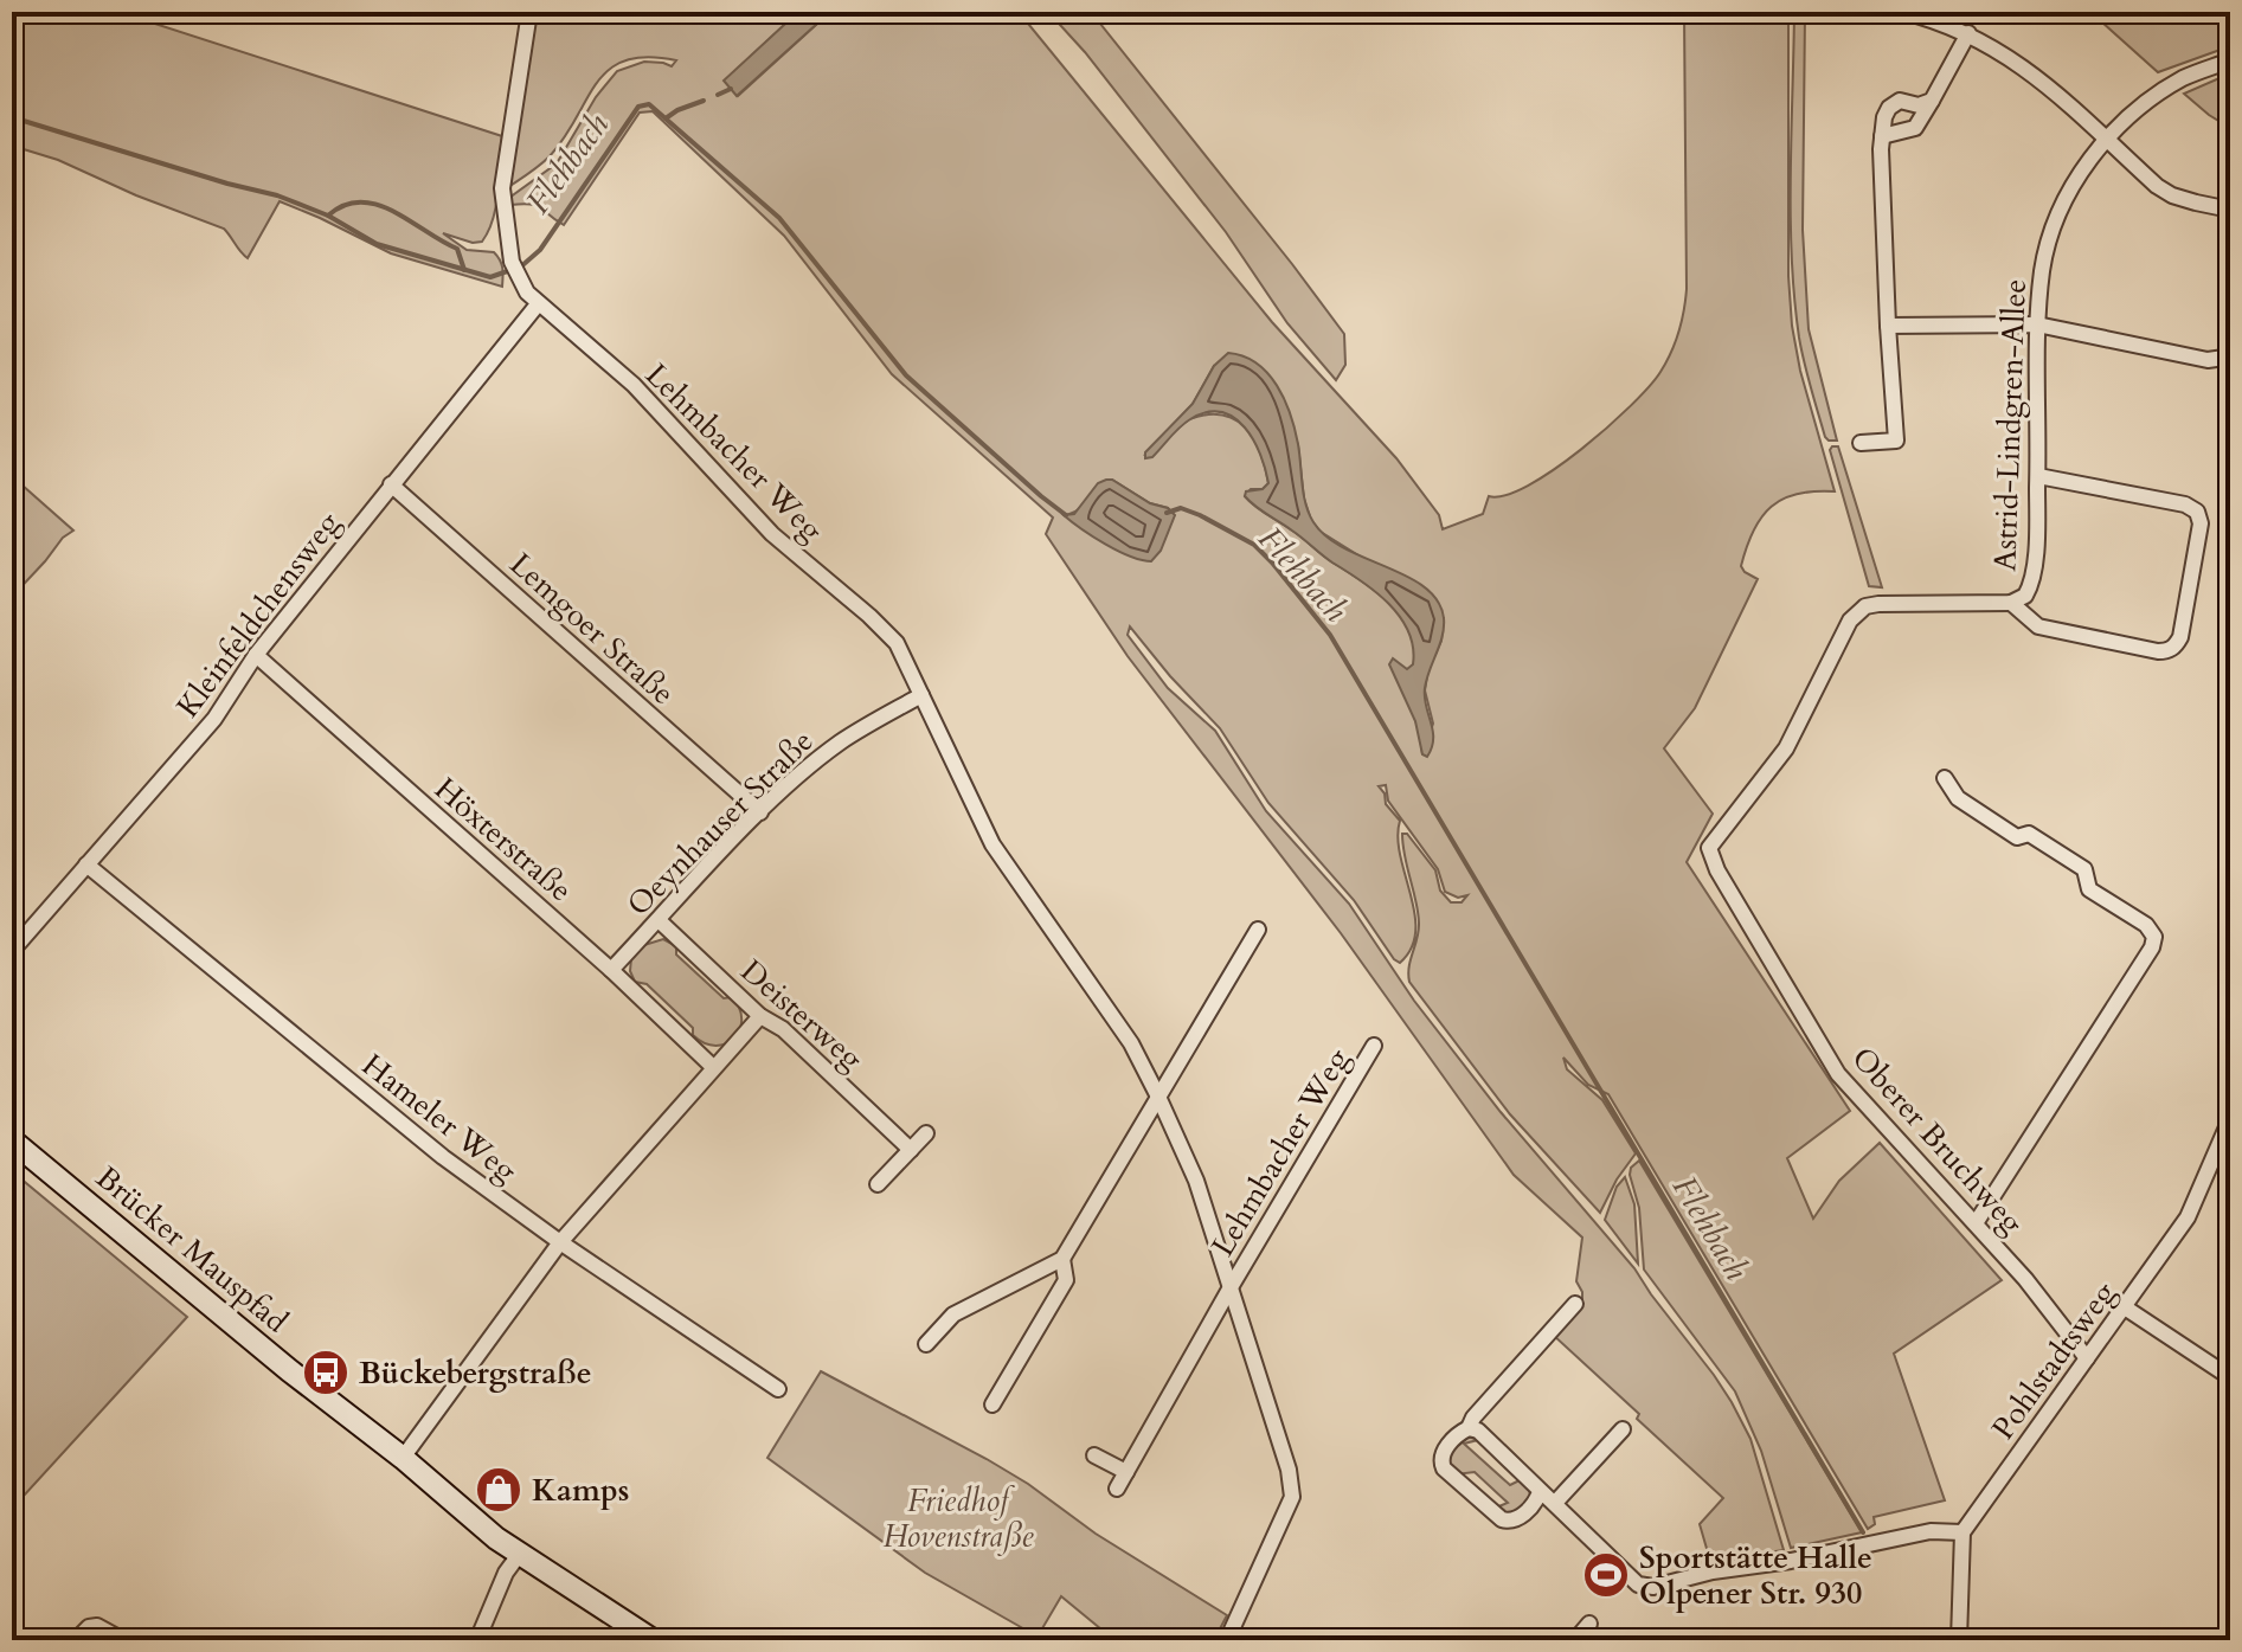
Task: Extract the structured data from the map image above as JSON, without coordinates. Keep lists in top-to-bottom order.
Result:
{
  "streets": {
    "main road": ["Brücker Mauspfad"],
    "street": [
      "Astrid-Lindgren-Allee",
      "Lehmbacher Weg",
      "Kleinfeldchensweg",
      "Lemgoer Straße",
      "Oeynhauser Straße",
      "Höxterstraße",
      "Deisterweg",
      "Hameler Weg",
      "Oberer Bruchweg",
      "Pohlstadtsweg"
    ]
  },
  "crossings": [
    ["Astrid-Lindgren-Allee", "Oberer Bruchweg"],
    ["Lehmbacher Weg", "Kleinfeldchensweg"],
    ["Lehmbacher Weg", "Oeynhauser Straße"],
    ["Kleinfeldchensweg", "Lemgoer Straße"],
    ["Kleinfeldchensweg", "Höxterstraße"],
    ["Kleinfeldchensweg", "Hameler Weg"],
    ["Lemgoer Straße", "Oeynhauser Straße"],
    ["Oeynhauser Straße", "Höxterstraße"],
    ["Oeynhauser Straße", "Deisterweg"],
    ["Oberer Bruchweg", "Pohlstadtsweg"]
  ],
  "water": ["Flehbach"],
  "parks": ["Friedhof Hovenstraße"],
  "places": {
    "bus stop": ["Bückebergstraße"],
    "shop": ["Kamps"],
    "sports": ["Sportstätte Halle Olpener Str. 930"]
  }
}
